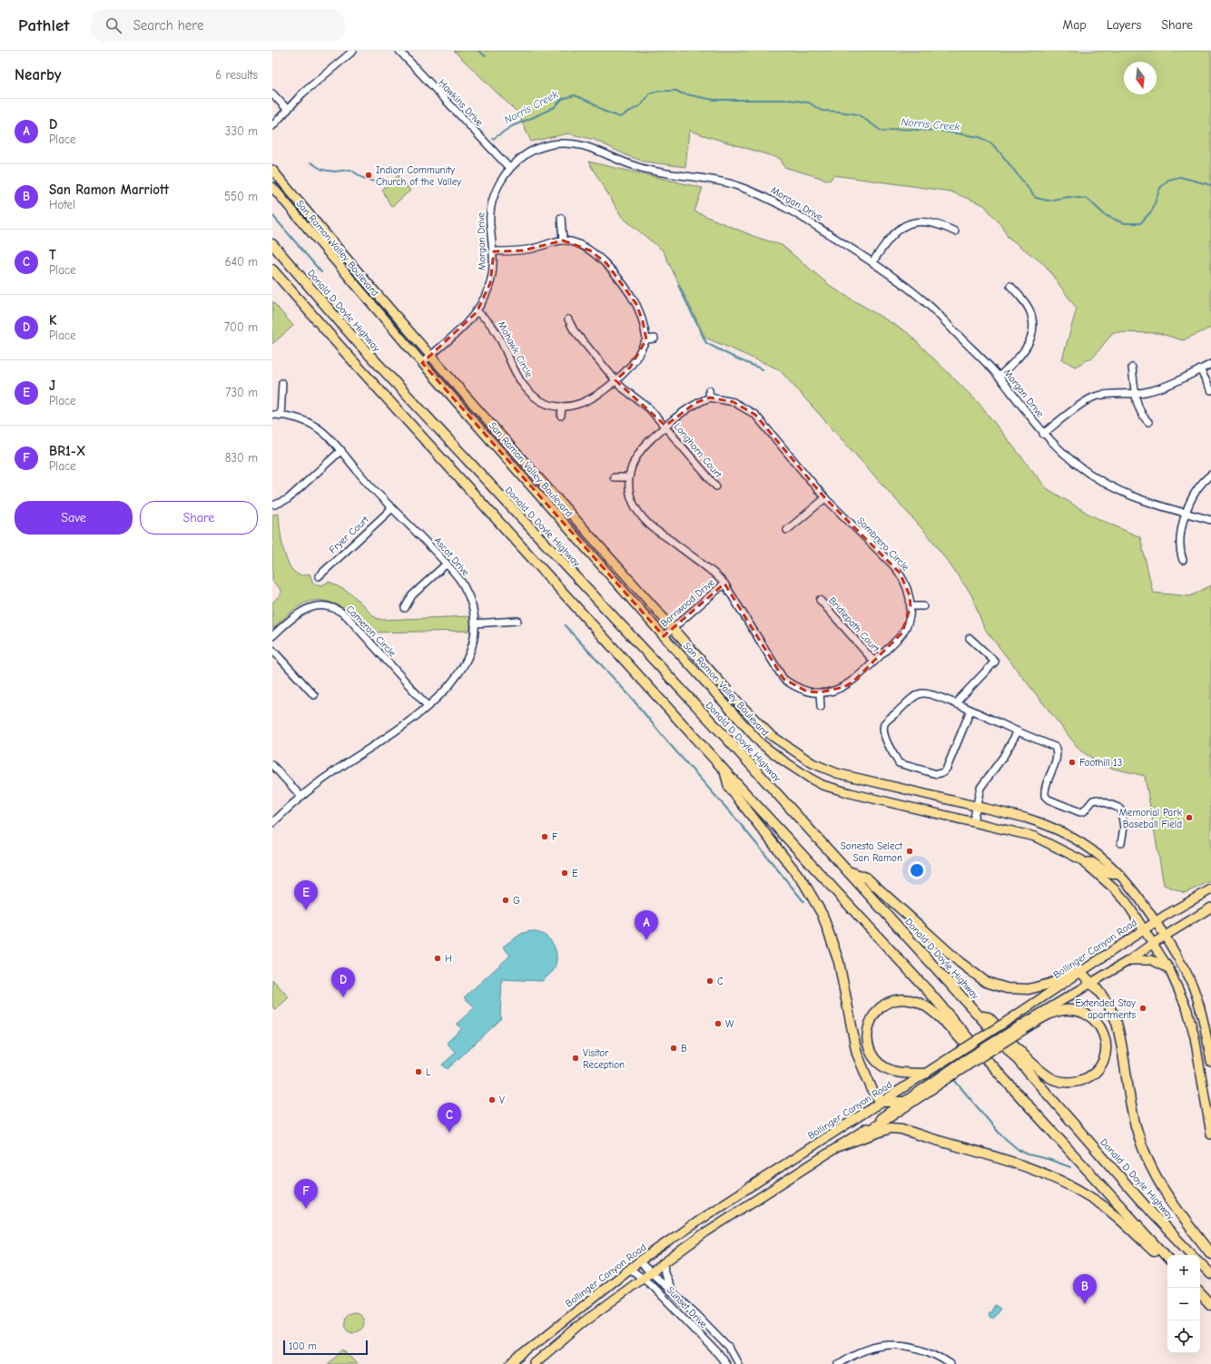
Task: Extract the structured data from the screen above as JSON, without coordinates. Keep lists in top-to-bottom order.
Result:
{
  "streets": {
    "highway": ["Donald D Doyle Highway"],
    "main road": ["San Ramon Valley Boulevard", "Bollinger Canyon Road"],
    "street": [
      "Hawkins Drive",
      "Morgan Drive",
      "Mohawk Circle",
      "Longhorn Court",
      "Fryer Court",
      "Sombrero Circle",
      "Ascot Drive",
      "Barnwood Drive",
      "Bridlepath Court",
      "Cameron Circle",
      "Sunset Drive"
    ]
  },
  "crossings": [
    ["Hawkins Drive", "Morgan Drive"],
    ["Morgan Drive", "San Ramon Valley Boulevard"],
    ["Morgan Drive", "Mohawk Circle"],
    ["San Ramon Valley Boulevard", "Barnwood Drive"],
    ["San Ramon Valley Boulevard", "Bollinger Canyon Road"],
    ["Mohawk Circle", "Longhorn Court"],
    ["Longhorn Court", "Sombrero Circle"],
    ["Fryer Court", "Ascot Drive"],
    ["Sombrero Circle", "Barnwood Drive"],
    ["Sombrero Circle", "Bridlepath Court"],
    ["Ascot Drive", "Cameron Circle"],
    ["Bollinger Canyon Road", "Sunset Drive"]
  ],
  "water": ["Norris Creek"],
  "places": [
    "Indian Community Church of the Valley",
    "Foothill 13",
    "Memorial Park Baseball Field",
    "F",
    "Sonesta Select San Ramon",
    "E",
    "G",
    "H",
    "C",
    "Extended Stay apartments",
    "W",
    "B",
    "Visitor Reception",
    "L",
    "V"
  ],
  "scale_bar": "100 m",
  "north": "bottom",
  "page": {
    "header": "Pathlet",
    "search": "Search here",
    "nav": ["Map", "Layers", "Share"],
    "heading": ["Nearby", "6 results"],
    "list": [
      {
        "mark": "A",
        "name": "D",
        "note": "Place",
        "value": "330 m"
      },
      {
        "mark": "B",
        "name": "San Ramon Marriott",
        "note": "Hotel",
        "value": "550 m"
      },
      {
        "mark": "C",
        "name": "T",
        "note": "Place",
        "value": "640 m"
      },
      {
        "mark": "D",
        "name": "K",
        "note": "Place",
        "value": "700 m"
      },
      {
        "mark": "E",
        "name": "J",
        "note": "Place",
        "value": "730 m"
      },
      {
        "mark": "F",
        "name": "BR1-X",
        "note": "Place",
        "value": "830 m"
      }
    ],
    "buttons": ["Save", "Share"],
    "pins": [
      "E",
      "A",
      "D",
      "C",
      "F",
      "B"
    ],
    "map_buttons": ["+", "−"],
    "scale": "100 m"
  }
}
